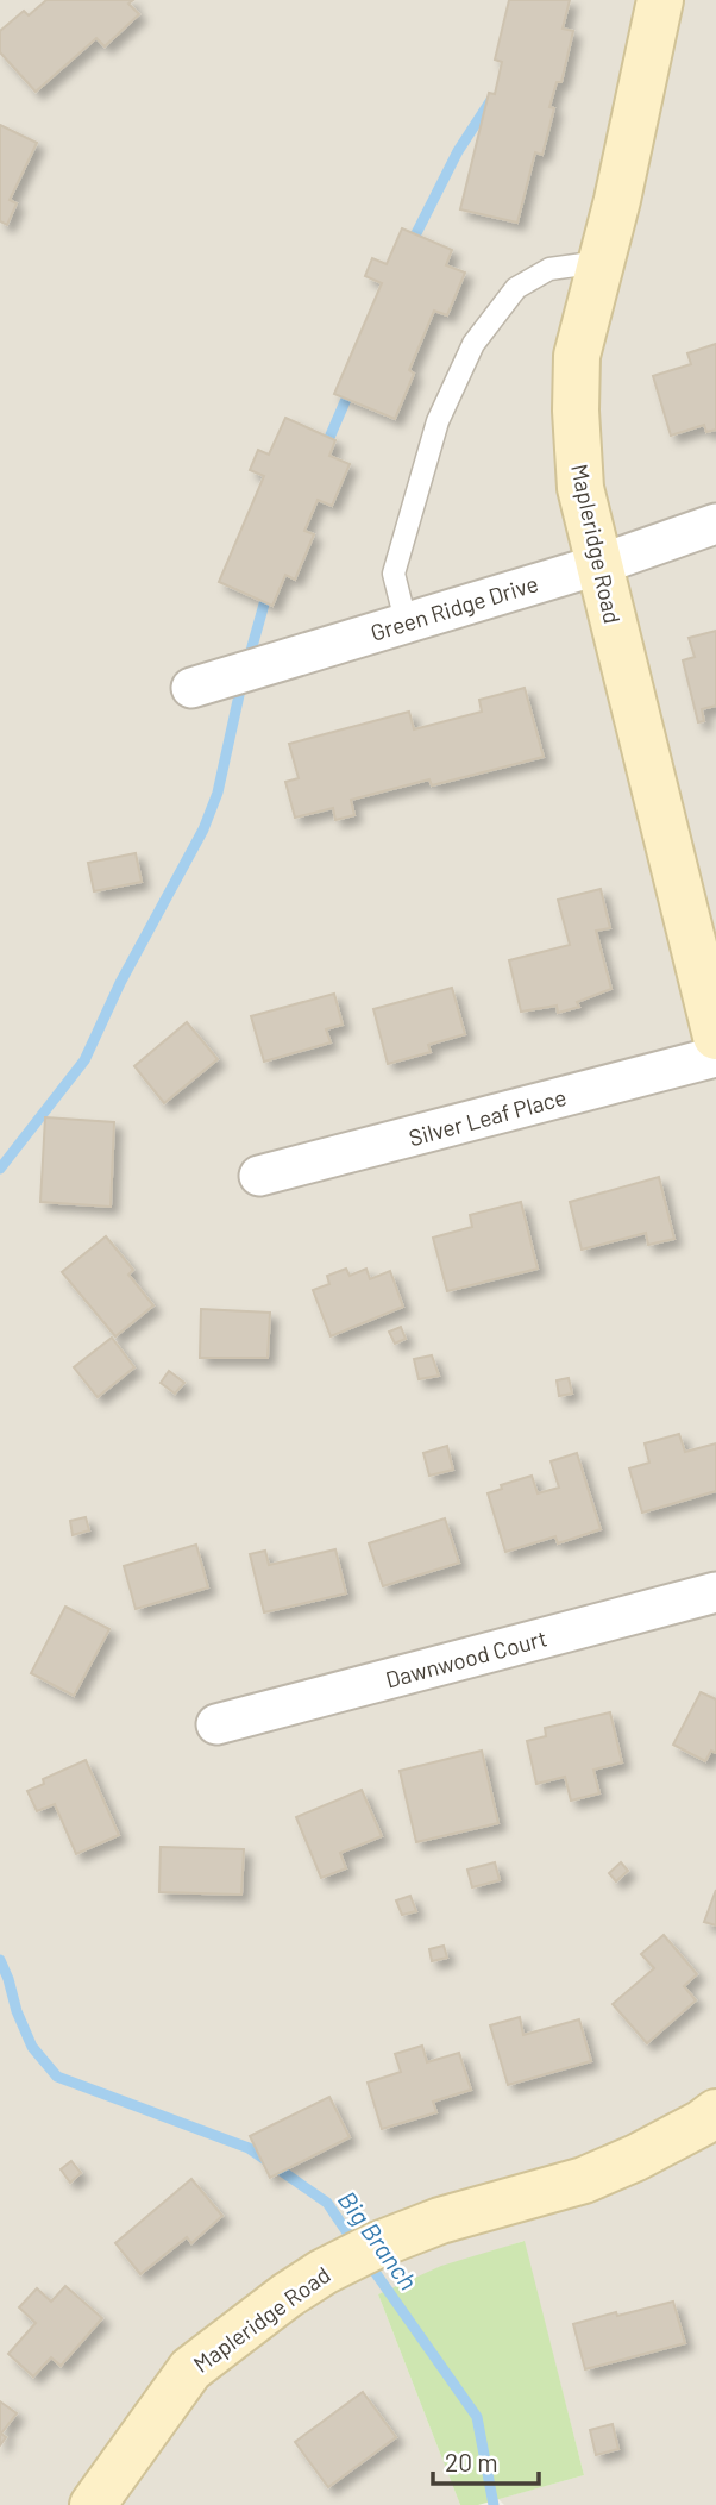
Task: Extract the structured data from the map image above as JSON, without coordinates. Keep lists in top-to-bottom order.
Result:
{
  "streets": {
    "street": [
      "Mapleridge Road",
      "Green Ridge Drive",
      "Silver Leaf Place",
      "Dawnwood Court"
    ]
  },
  "crossings": [
    ["Mapleridge Road", "Green Ridge Drive"]
  ],
  "water": ["Big Branch"],
  "scale_bar": "20 m"
}
